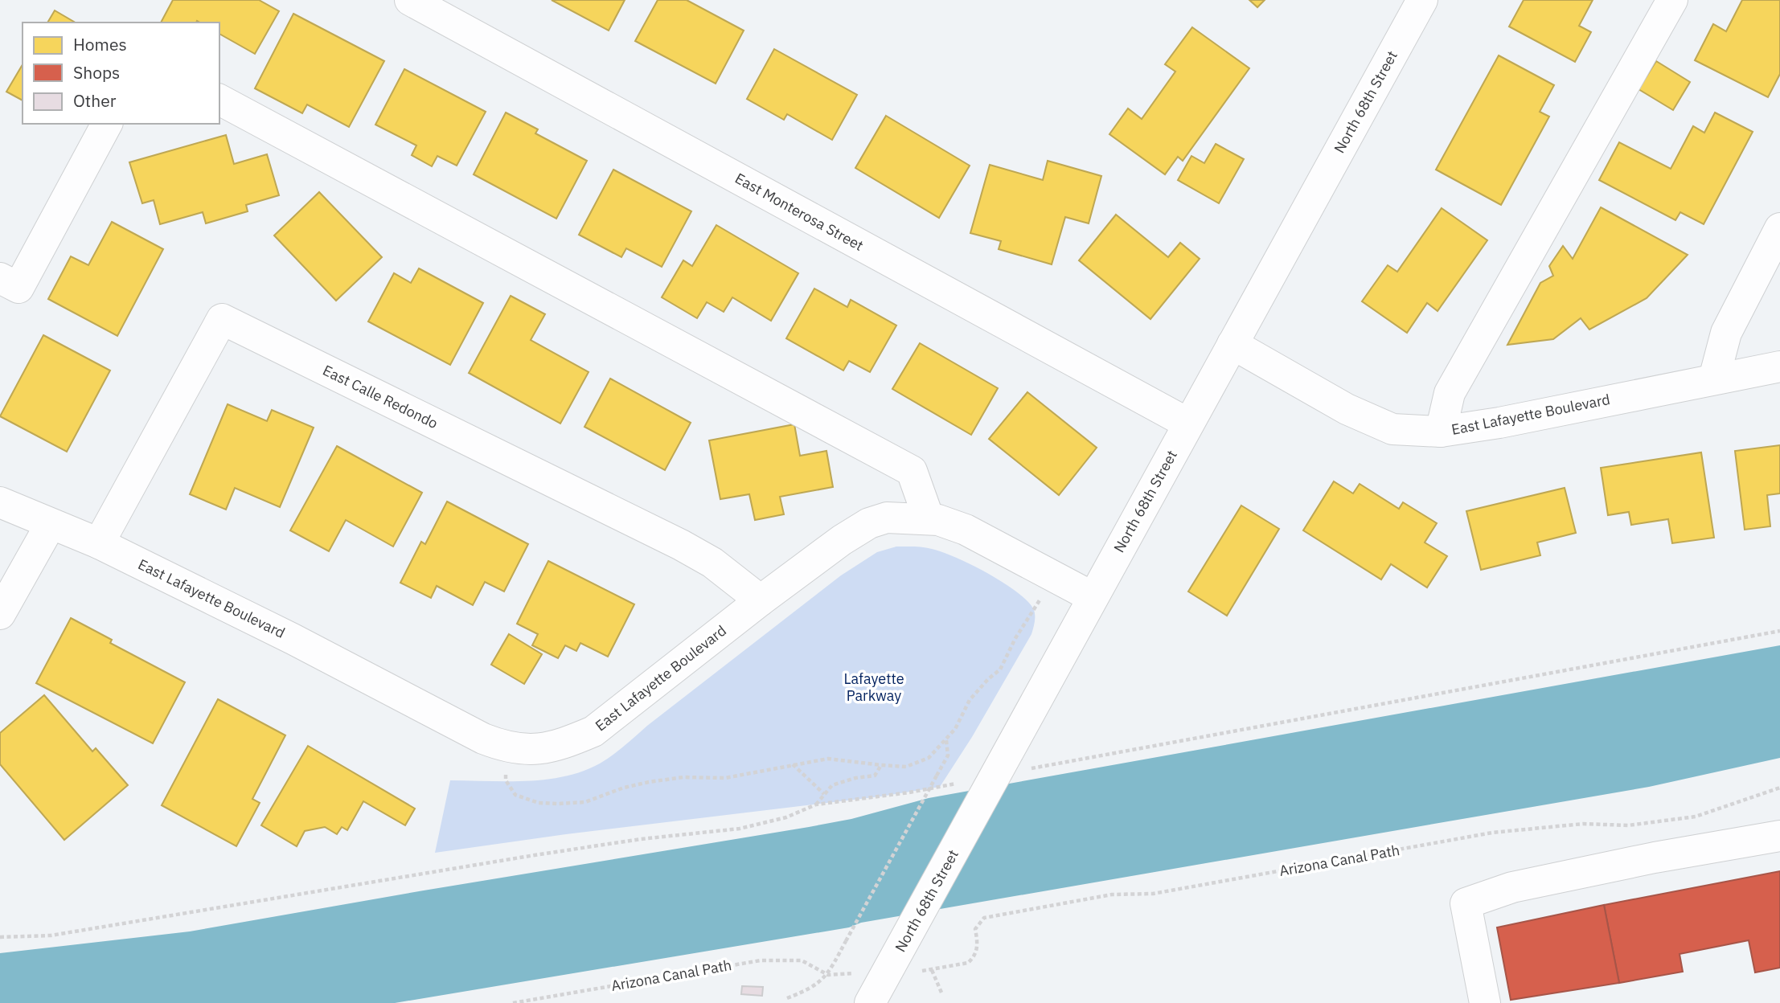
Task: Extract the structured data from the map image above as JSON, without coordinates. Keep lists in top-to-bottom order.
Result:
{
  "streets": {
    "street": [
      "North 68th Street",
      "East Monterosa Street",
      "East Calle Redondo",
      "East Lafayette Boulevard"
    ],
    "path": ["Arizona Canal Path"]
  },
  "crossings": [
    ["North 68th Street", "East Monterosa Street"],
    ["North 68th Street", "East Lafayette Boulevard"],
    ["East Calle Redondo", "East Lafayette Boulevard"]
  ],
  "parks": ["Lafayette Parkway"],
  "legend": ["Homes", "Shops", "Other"]
}
